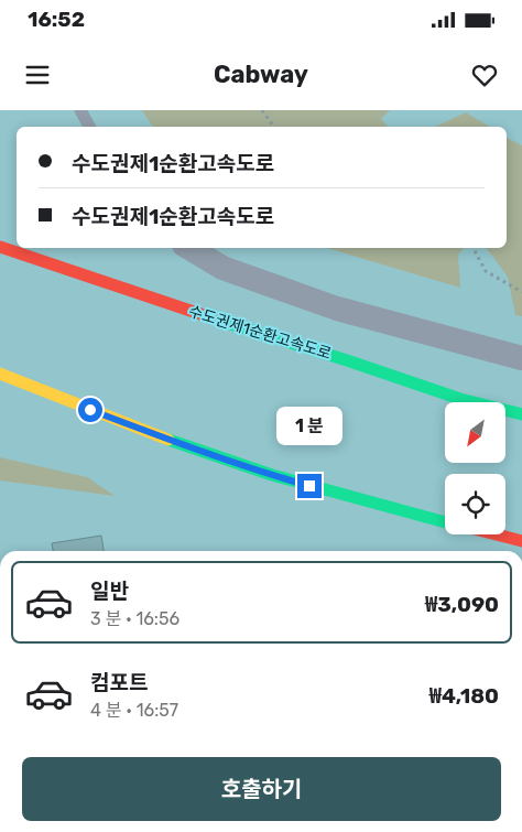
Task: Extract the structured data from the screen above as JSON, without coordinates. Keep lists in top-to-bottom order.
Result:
{
  "streets": {
    "highway": ["수도권제1순환고속도로"]
  },
  "north": "bottom left",
  "page": {
    "status": "16:52",
    "header": "Cabway",
    "banner": ["수도권제1순환고속도로", "수도권제1순환고속도로"],
    "bubble": "1 분",
    "list": [
      {
        "name": "일반",
        "note": "3 분 · 16:56",
        "value": "₩3,090"
      },
      {
        "name": "컴포트",
        "note": "4 분 · 16:57",
        "value": "₩4,180"
      }
    ],
    "buttons": "호출하기"
  }
}
